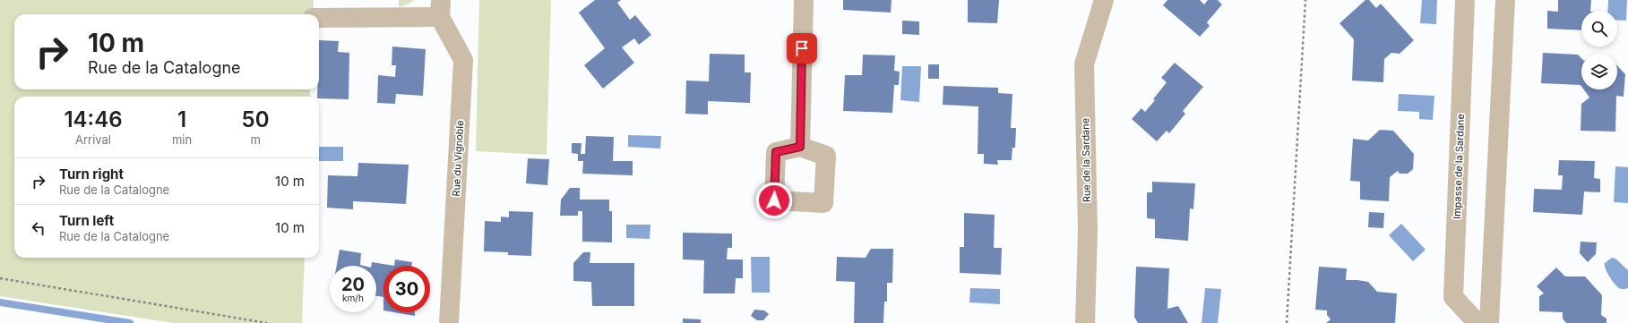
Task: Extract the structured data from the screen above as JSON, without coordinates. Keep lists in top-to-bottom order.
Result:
{
  "streets": {
    "street": ["Rue du Vignoble", "Rue de la Sardane", "Impasse de la Sardane"]
  },
  "page": {
    "turn": ["10 m", "Rue de la Catalogne"],
    "eta": [
      "14:46",
      "Arrival",
      "1",
      "min",
      "50",
      "m"
    ],
    "list": [
      {
        "name": "Turn right",
        "note": "Rue de la Catalogne",
        "value": "10 m"
      },
      {
        "name": "Turn left",
        "note": "Rue de la Catalogne",
        "value": "10 m"
      }
    ],
    "speed": "20 km/h",
    "limit": "30"
  }
}
